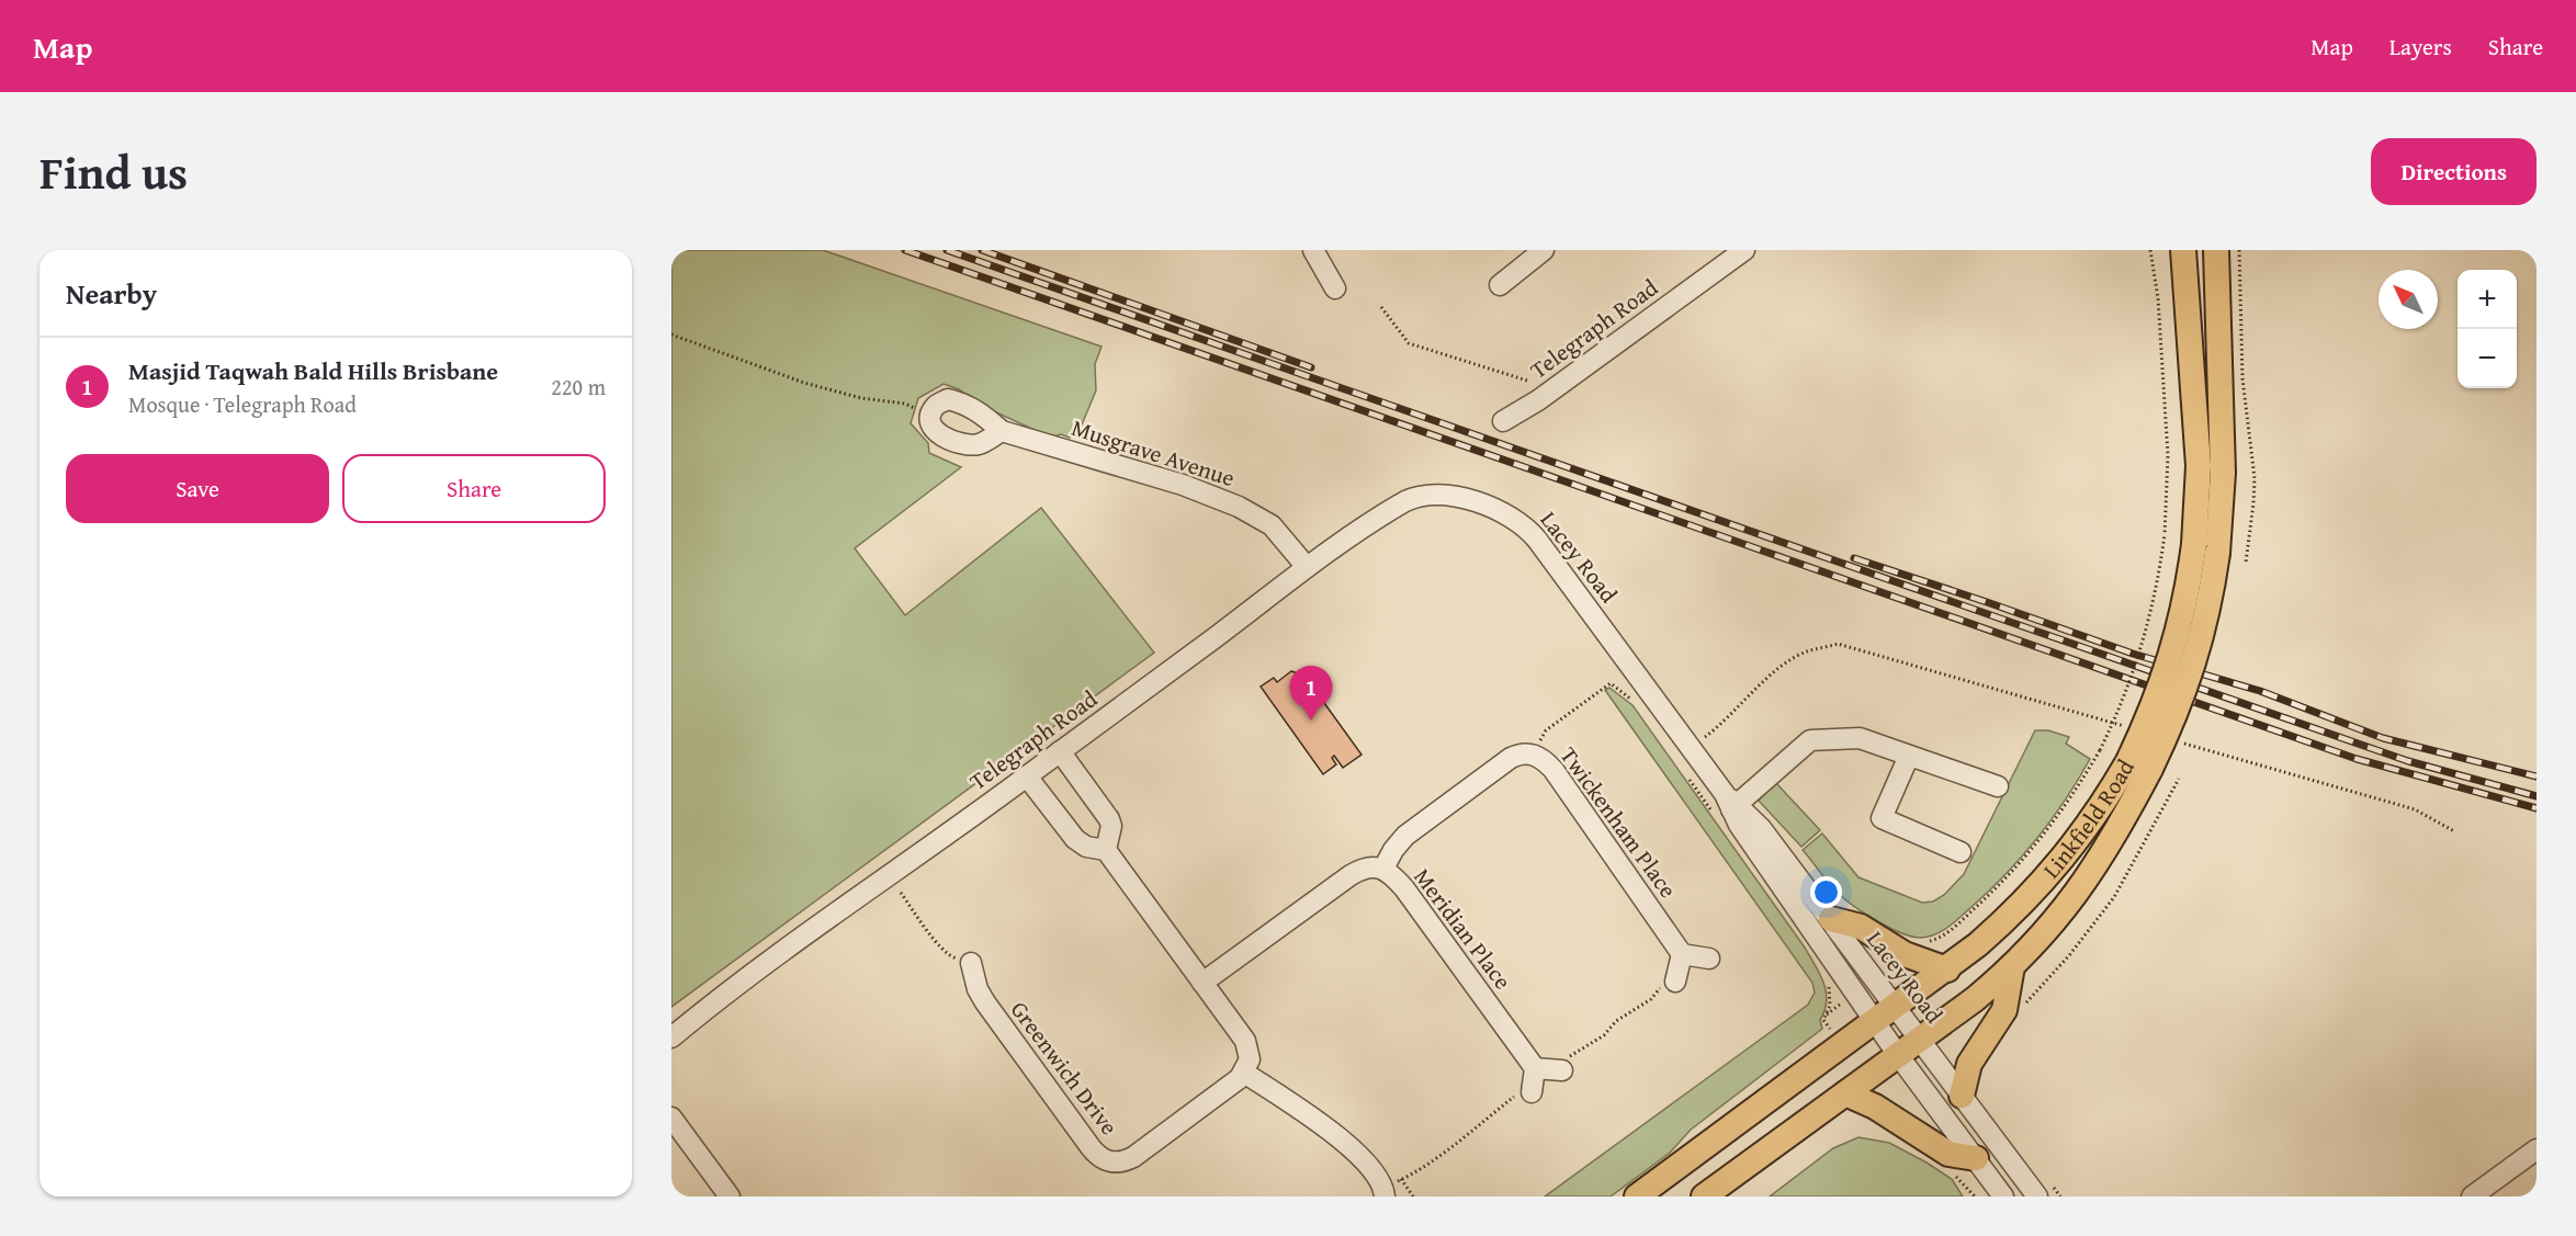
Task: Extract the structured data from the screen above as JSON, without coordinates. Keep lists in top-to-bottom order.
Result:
{
  "streets": {
    "main road": ["Linkfield Road"],
    "street": [
      "Telegraph Road",
      "Musgrave Avenue",
      "Lacey Road",
      "Twickenham Place",
      "Meridian Place",
      "Greenwich Drive"
    ]
  },
  "crossings": [
    ["Telegraph Road", "Musgrave Avenue"],
    ["Telegraph Road", "Lacey Road"],
    ["Lacey Road", "Linkfield Road"],
    ["Twickenham Place", "Meridian Place"]
  ],
  "north": "top left",
  "page": {
    "header": "Map",
    "nav": ["Map", "Layers", "Share"],
    "title": "Find us",
    "buttons": [
      "Directions",
      ["Save", "Share"]
    ],
    "heading": "Nearby",
    "map_buttons": ["+", "−"],
    "list": [
      {
        "mark": "1",
        "name": "Masjid Taqwah Bald Hills Brisbane",
        "note": "Mosque · Telegraph Road",
        "value": "220 m"
      }
    ],
    "pins": "1"
  }
}
